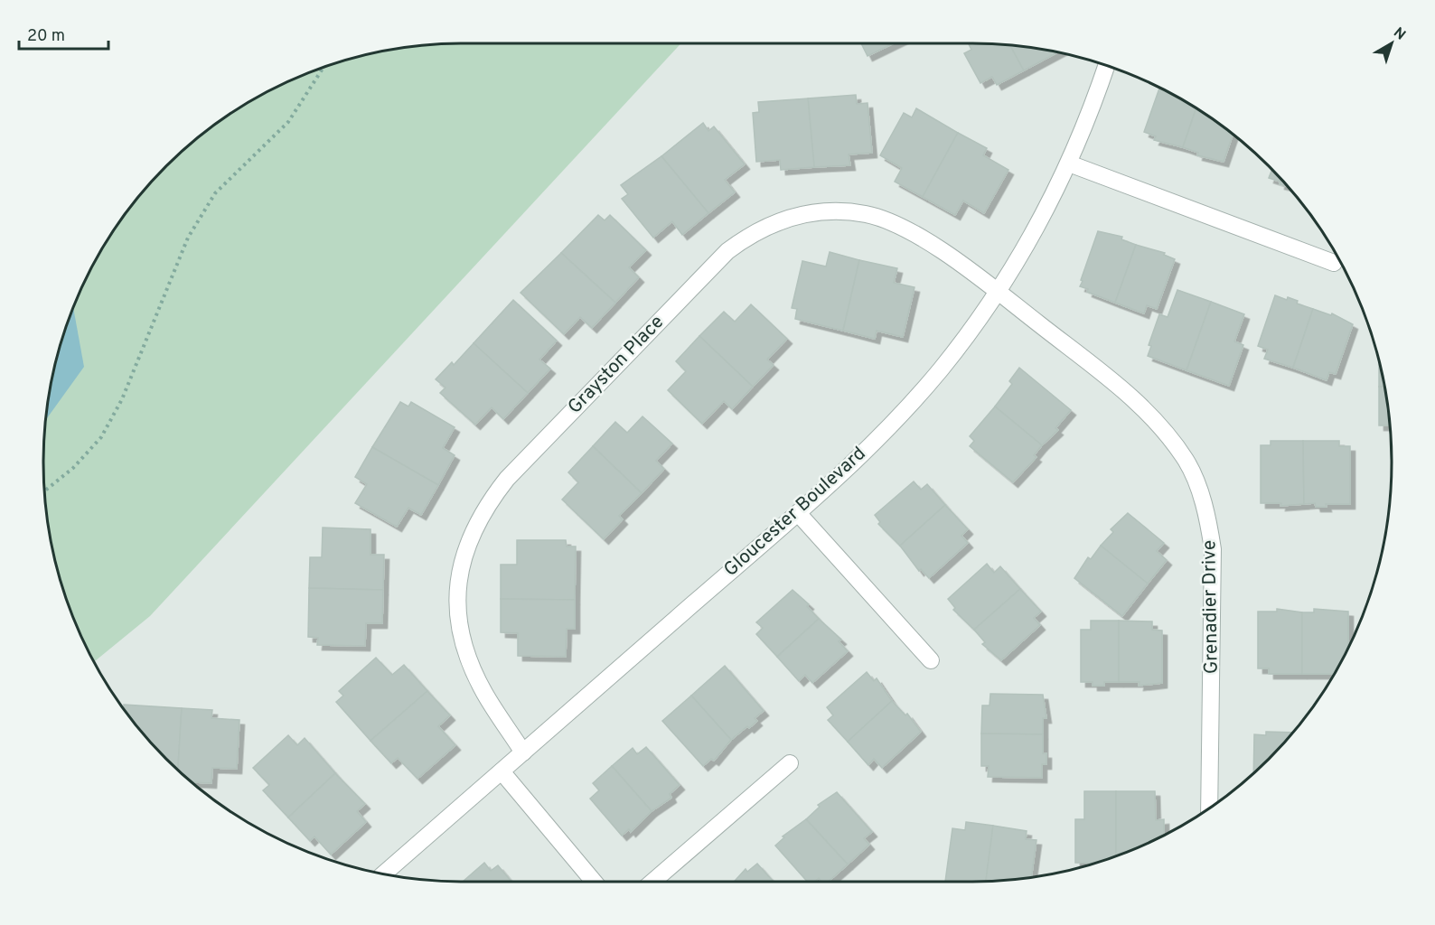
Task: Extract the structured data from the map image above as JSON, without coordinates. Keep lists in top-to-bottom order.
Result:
{
  "streets": {
    "street": ["Grayston Place", "Gloucester Boulevard", "Grenadier Drive"]
  },
  "crossings": [
    ["Grayston Place", "Gloucester Boulevard"],
    ["Grayston Place", "Grenadier Drive"],
    ["Gloucester Boulevard", "Grenadier Drive"]
  ],
  "scale_bar": "20 m",
  "north": "top right"
}
